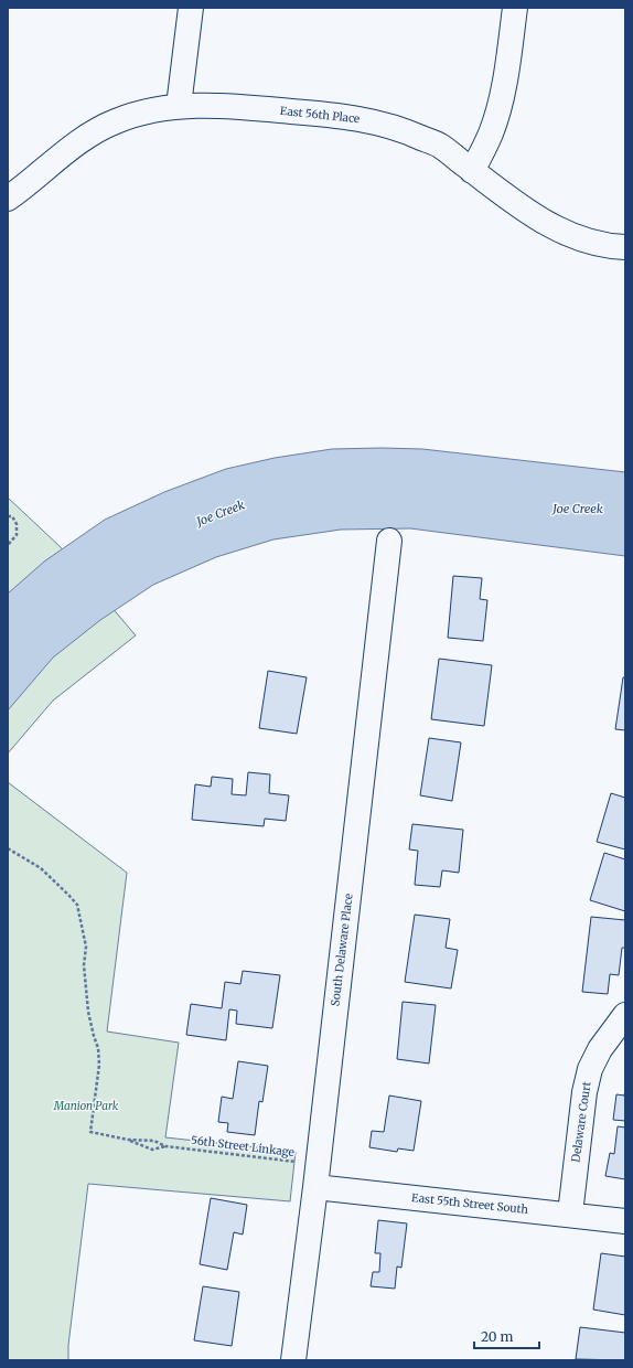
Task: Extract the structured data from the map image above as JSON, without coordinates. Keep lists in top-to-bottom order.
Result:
{
  "streets": {
    "street": [
      "East 56th Place",
      "South Delaware Place",
      "Delaware Court",
      "East 55th Street South"
    ],
    "path": ["56th Street Linkage"]
  },
  "crossings": [
    ["South Delaware Place", "56th Street Linkage"],
    ["South Delaware Place", "East 55th Street South"],
    ["Delaware Court", "East 55th Street South"],
    ["56th Street Linkage", "East 55th Street South"]
  ],
  "water": ["Joe Creek"],
  "parks": ["Manion Park"],
  "scale_bar": "20 m"
}
